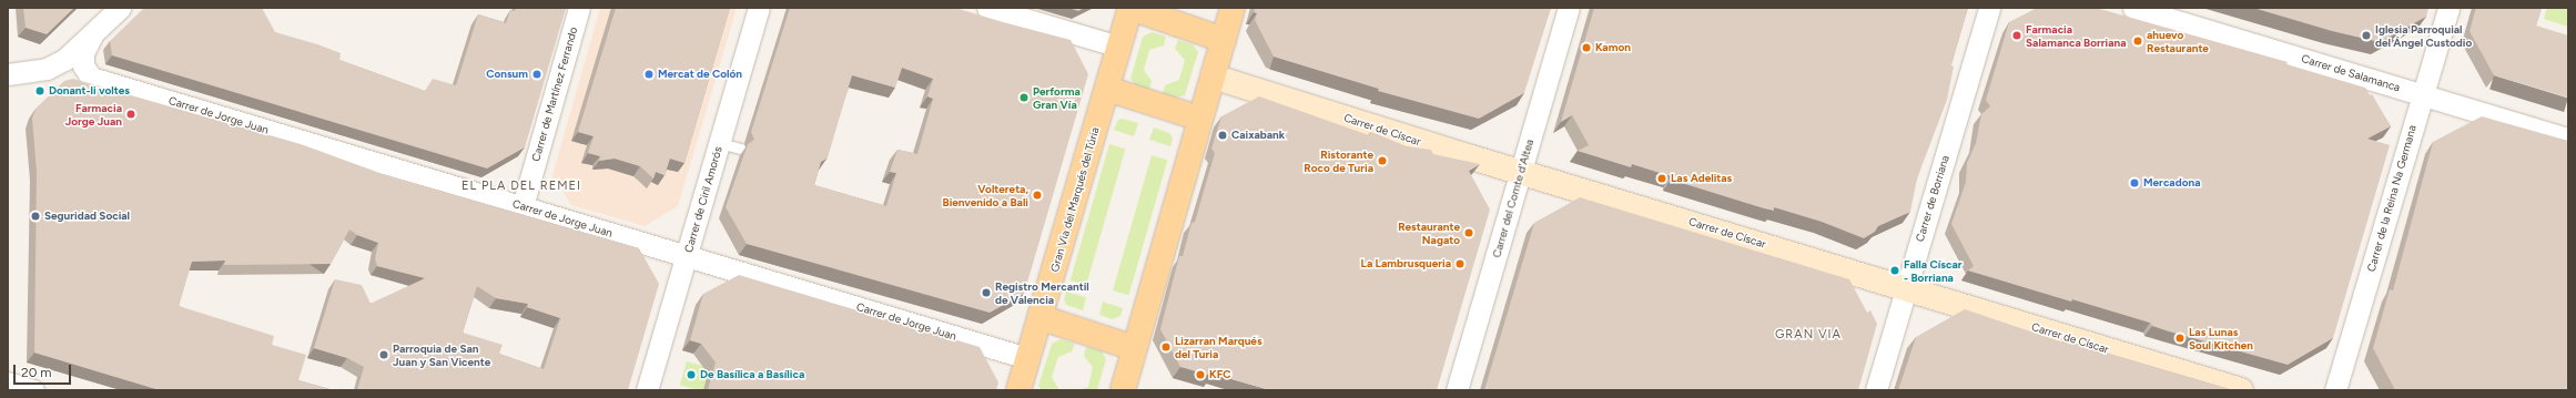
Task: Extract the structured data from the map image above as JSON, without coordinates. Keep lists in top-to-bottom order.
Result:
{
  "streets": {
    "main road": ["Gran Via del Marqués del Túria"],
    "street": [
      "Carrer de Salamanca",
      "Carrer de Martínez Ferrando",
      "Carrer de Jorge Juan",
      "Carrer de Císcar",
      "Carrer del Comte d'Altea",
      "Carrer de Borriana",
      "Carrer de la Reina Na Germana",
      "Carrer de Ciril Amorós"
    ]
  },
  "crossings": [
    ["Carrer de Salamanca", "Carrer de la Reina Na Germana"],
    ["Carrer de Martínez Ferrando", "Carrer de Jorge Juan"],
    ["Carrer de Jorge Juan", "Carrer de Ciril Amorós"],
    ["Carrer de Jorge Juan", "Gran Via del Marqués del Túria"],
    ["Carrer de Císcar", "Carrer del Comte d'Altea"],
    ["Carrer de Císcar", "Carrer de Borriana"]
  ],
  "districts": ["EL PLA DEL REMEI", "GRAN VIA"],
  "places": [
    "Farmacia Salamanca Borriana",
    "Iglesia Parroquial del Ángel Custodio",
    "ahuevo Restaurante",
    "Kamon",
    "Consum",
    "Mercat de Colón",
    "Donant-li voltes",
    "Performa Gran Vía",
    "Farmacia Jorge Juan",
    "Caixabank",
    "Ristorante Roco de Turia",
    "Las Adelitas",
    "Mercadona",
    "Voltereta, Bienvenido a Bali",
    "Seguridad Social",
    "Restaurante Nagato",
    "La Lambrusqueria",
    "Falla Císcar - Borriana",
    "Registro Mercantil de Valencia",
    "Las Lunas Soul Kitchen",
    "Lizarran Marqués del Turia",
    "Parroquia de San Juan y San Vicente",
    "De Basílica a Basílica",
    "KFC"
  ],
  "scale_bar": "20 m"
}
